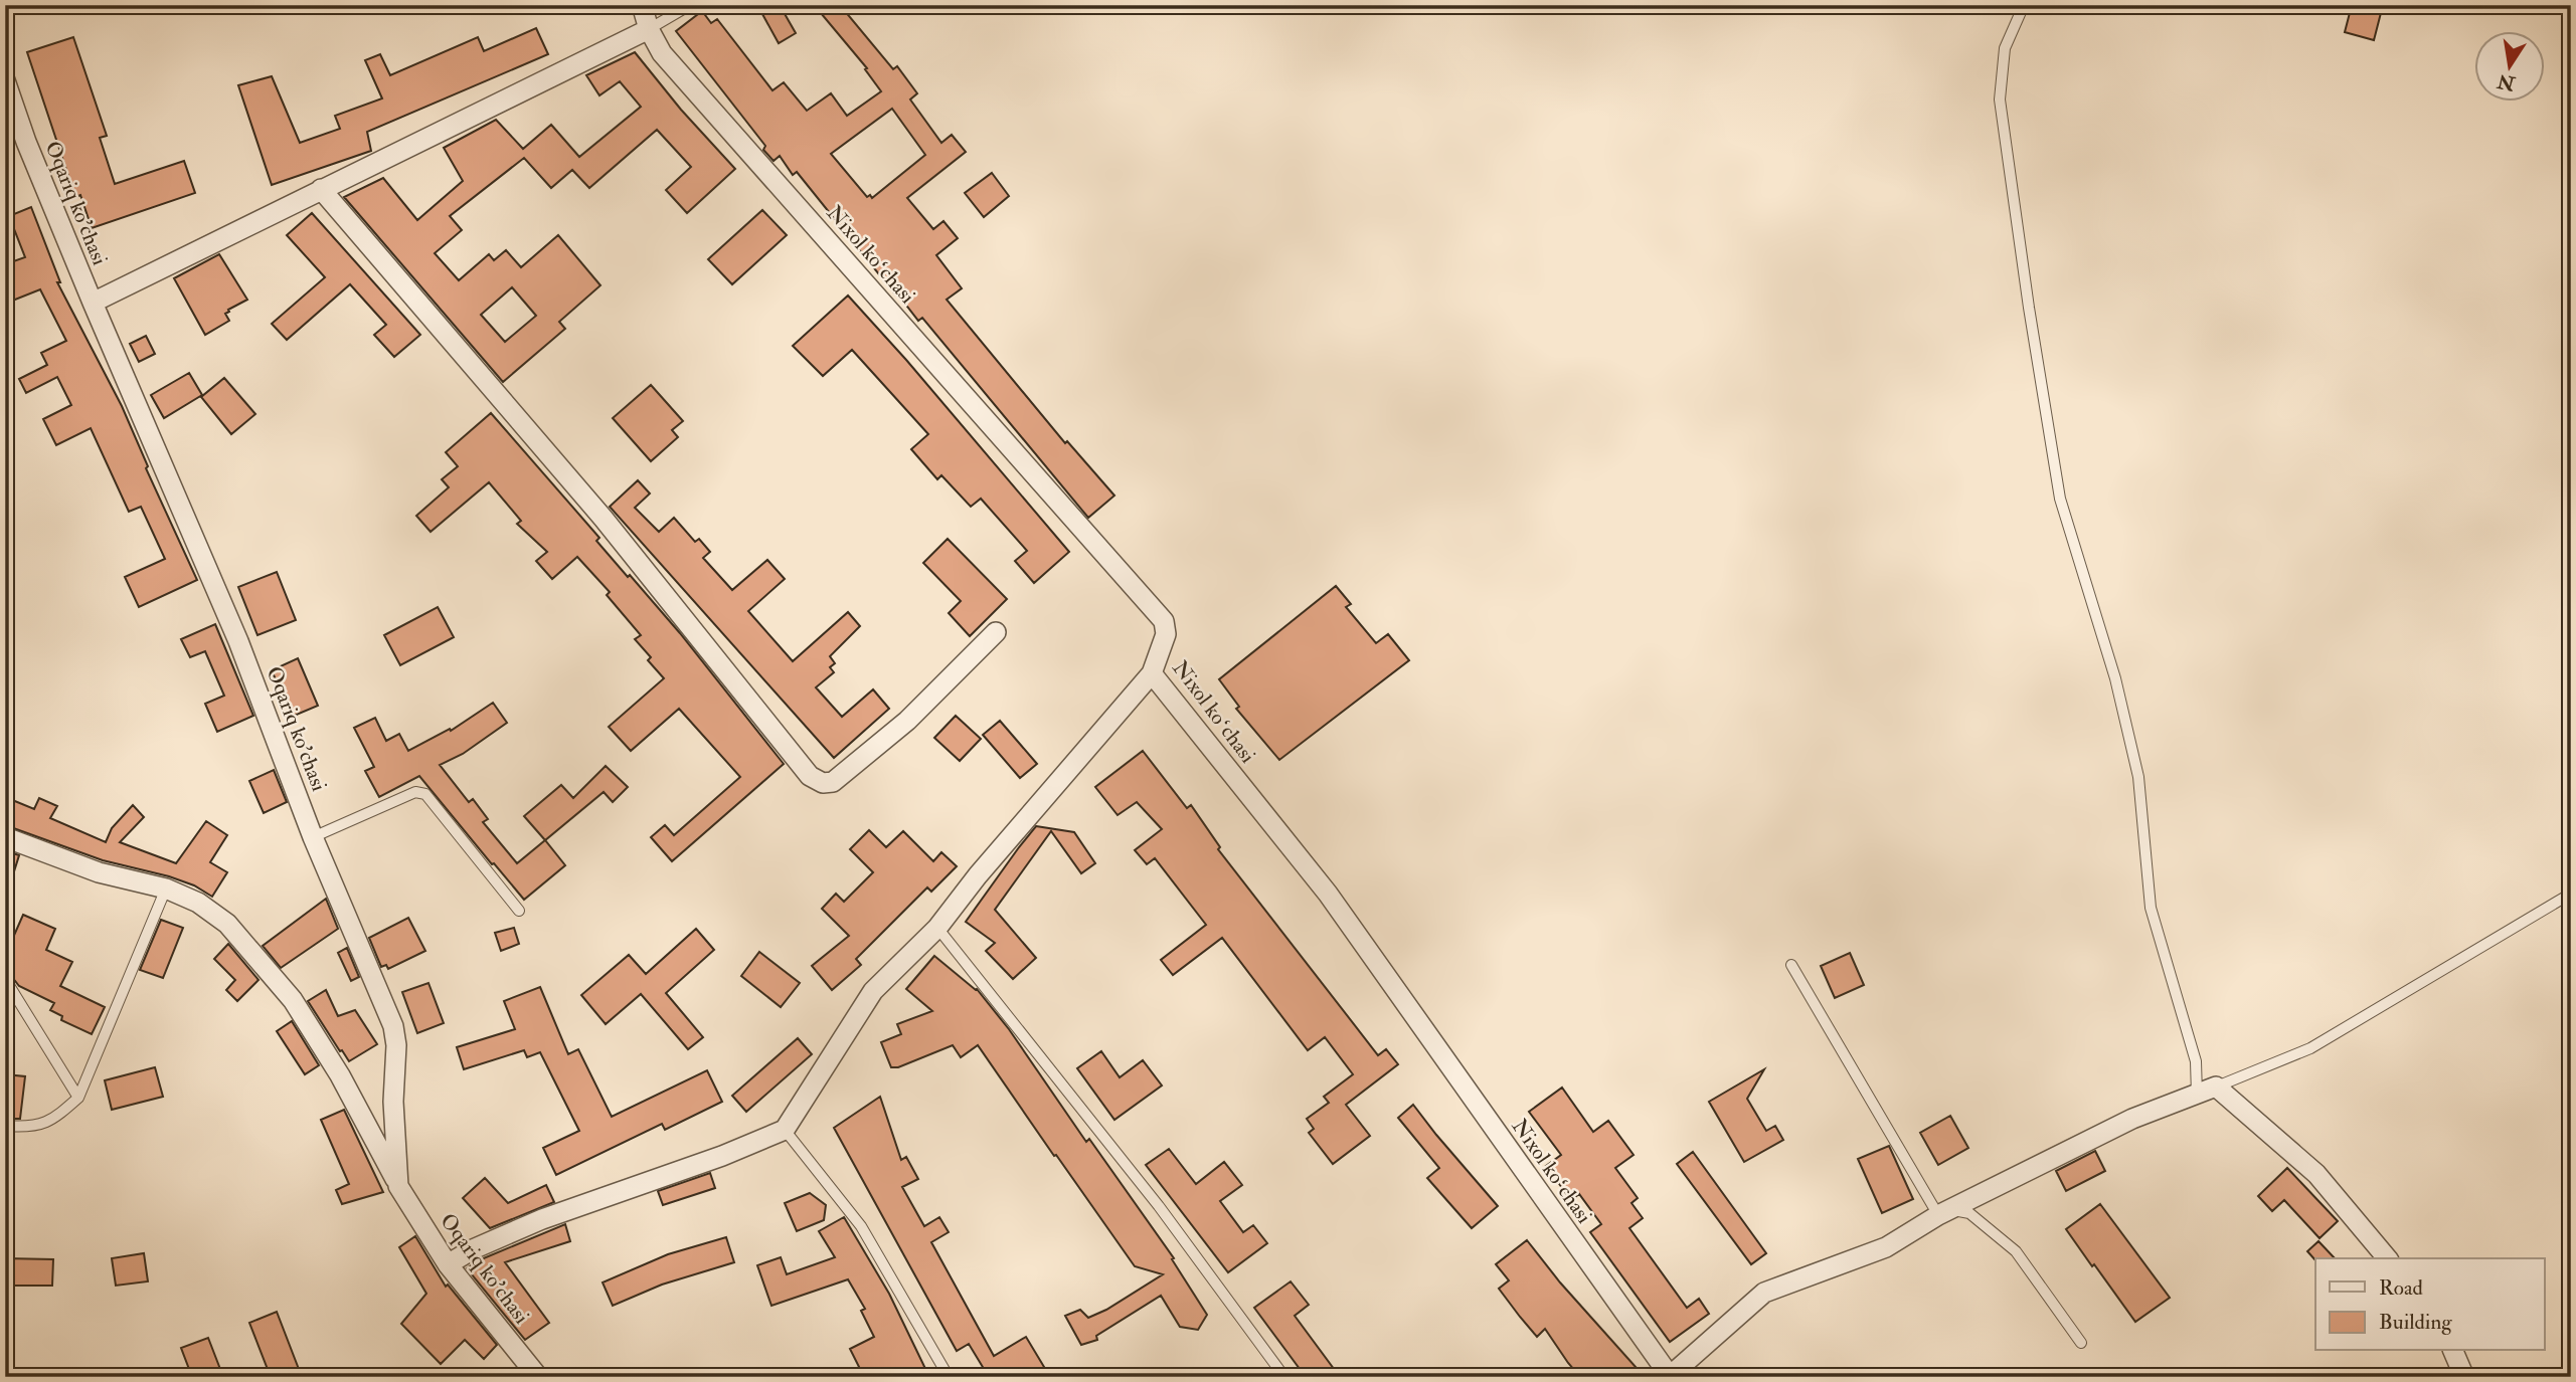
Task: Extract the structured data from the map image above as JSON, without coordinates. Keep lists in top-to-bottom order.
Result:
{
  "streets": {
    "street": ["Oqariq ko'chasi", "Nixol koʻchasi"]
  },
  "legend": ["Road", "Building"],
  "north": "bottom"
}
